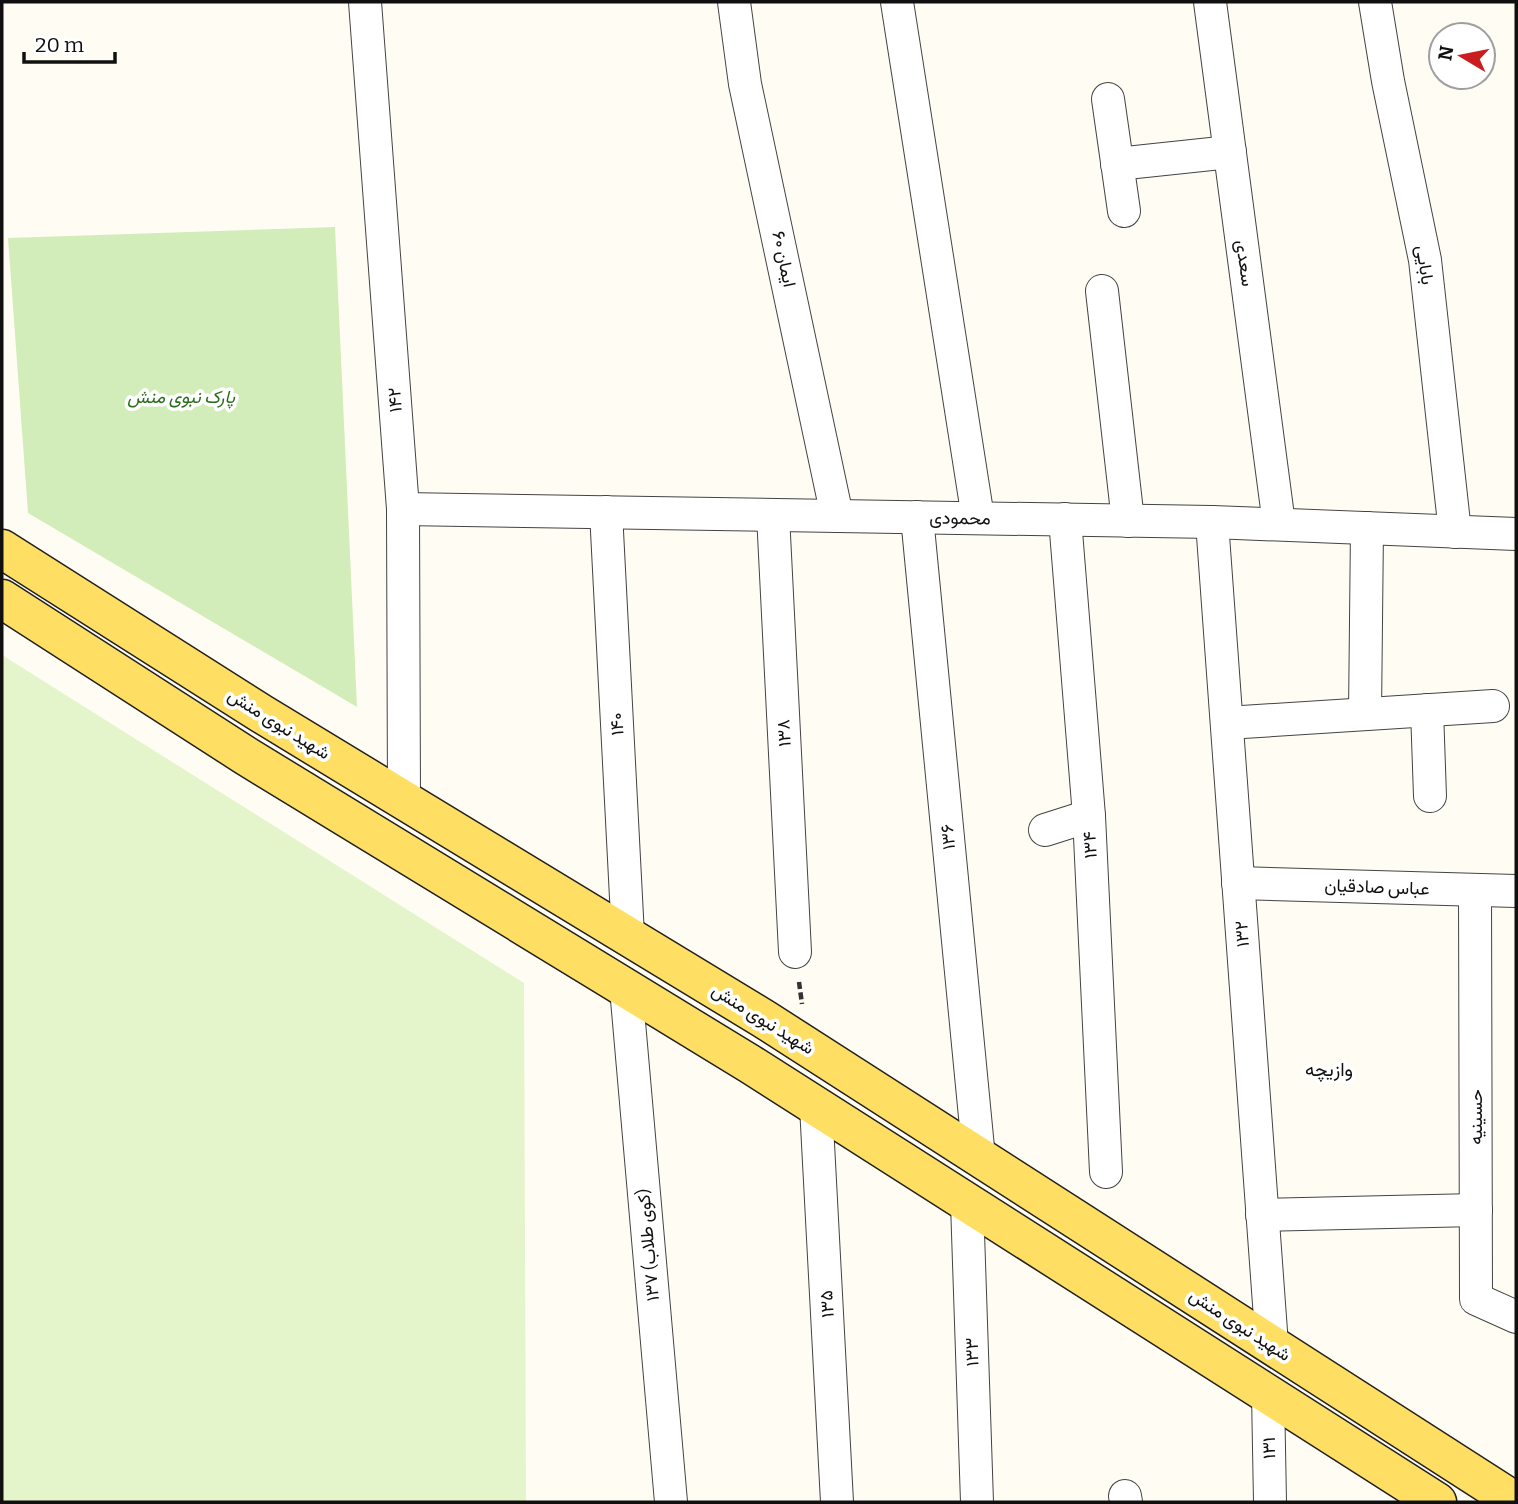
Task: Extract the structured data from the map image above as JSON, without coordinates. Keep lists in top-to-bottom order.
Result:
{
  "streets": {
    "main road": ["شهید نبوی منش"],
    "street": [
      "ایمان ۶۰",
      "سعدی",
      "بابایی",
      "۱۴۲",
      "محمودی",
      "۱۴۰",
      "۱۳۸",
      "۱۳۶",
      "۱۳۴",
      "عباس صادقیان",
      "۱۳۲",
      "حسینیه",
      "۱۳۷ (کوی طلاب)",
      "۱۳۵",
      "۱۳۳",
      "۱۳۱"
    ]
  },
  "crossings": [
    ["ایمان ۶۰", "محمودی"],
    ["سعدی", "محمودی"],
    ["بابایی", "محمودی"],
    ["۱۴۲", "محمودی"],
    ["۱۴۲", "شهید نبوی منش"],
    ["محمودی", "۱۴۰"],
    ["محمودی", "۱۳۸"],
    ["محمودی", "۱۳۶"],
    ["محمودی", "۱۳۴"],
    ["محمودی", "۱۳۲"],
    ["شهید نبوی منش", "۱۴۰"],
    ["شهید نبوی منش", "۱۳۶"],
    ["شهید نبوی منش", "۱۳۲"],
    ["عباس صادقیان", "۱۳۲"],
    ["عباس صادقیان", "حسینیه"]
  ],
  "districts": ["وازیچه"],
  "parks": ["پارک نبوی منش"],
  "scale_bar": "20 m",
  "north": "left"
}
